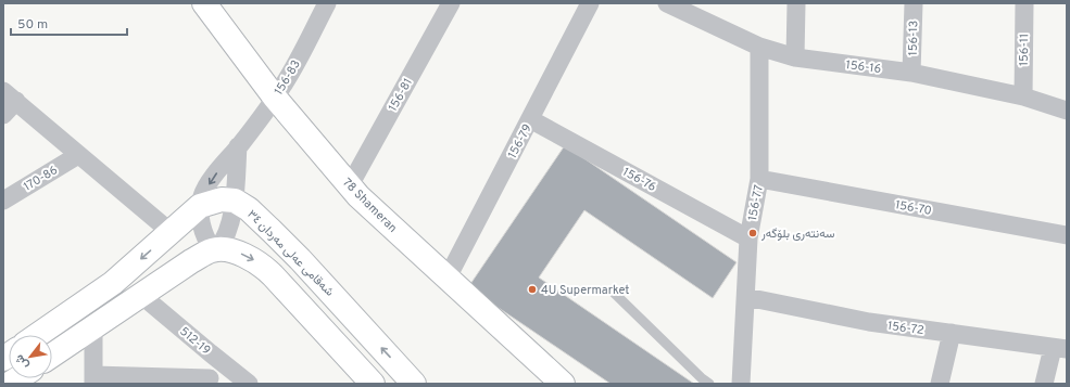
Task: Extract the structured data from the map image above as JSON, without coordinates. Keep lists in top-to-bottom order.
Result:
{
  "streets": {
    "main road": ["78 Shameran", "شەقامی عەلی مەردان ٣٤"],
    "street": [
      "156-13",
      "156-11",
      "156-16",
      "156-83",
      "156-81",
      "156-79",
      "170-86",
      "156-76",
      "156-77",
      "156-70",
      "156-72",
      "512-19"
    ]
  },
  "crossings": [
    ["156-13", "156-16"],
    ["156-11", "156-16"],
    ["156-16", "156-77"],
    ["156-83", "78 Shameran"],
    ["156-81", "78 Shameran"],
    ["156-79", "156-76"],
    ["156-79", "78 Shameran"],
    ["156-76", "156-77"],
    ["156-77", "156-70"],
    ["156-77", "156-72"]
  ],
  "places": ["سەنتەری بلۆگەر", "4U Supermarket"],
  "scale_bar": "50 m",
  "north": "bottom left"
}
